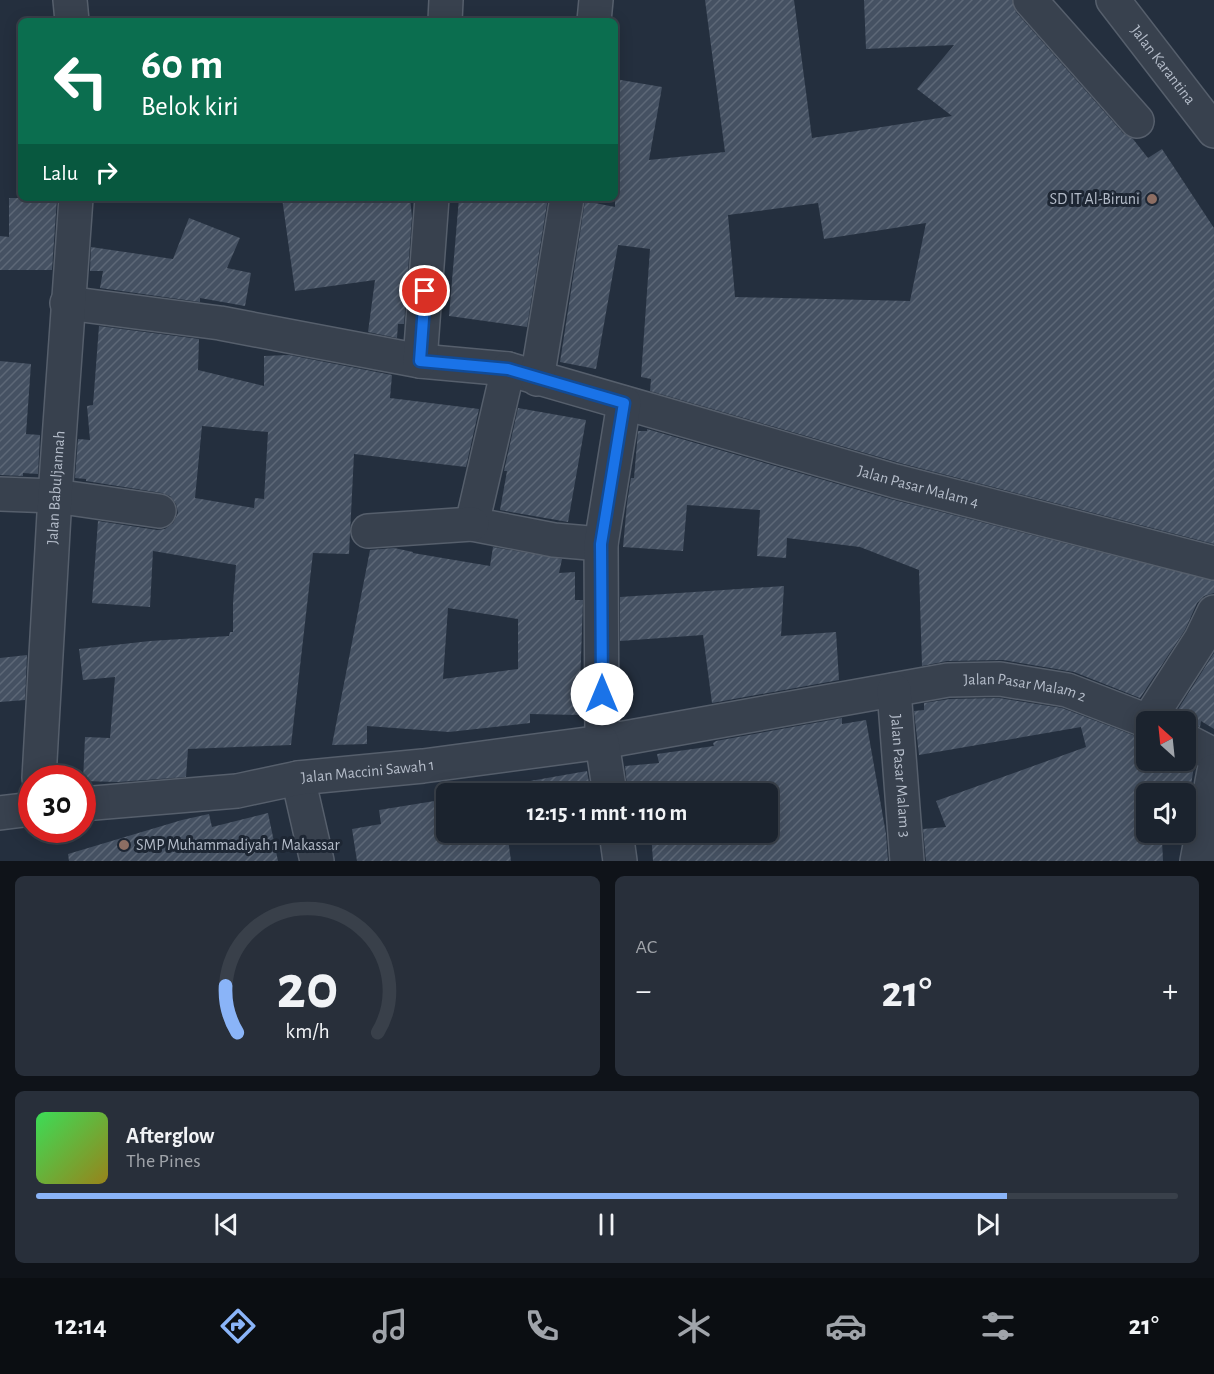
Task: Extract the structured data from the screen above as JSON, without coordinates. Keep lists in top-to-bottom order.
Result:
{
  "streets": {
    "street": [
      "Jalan Karantina",
      "Jalan Pasar Malam 4",
      "Jalan Babuljannah",
      "Jalan Pasar Malam 2",
      "Jalan Maccini Sawah 1",
      "Jalan Pasar Malam 3"
    ]
  },
  "crossings": [
    ["Jalan Pasar Malam 4", "Jalan Babuljannah"],
    ["Jalan Pasar Malam 2", "Jalan Maccini Sawah 1"],
    ["Jalan Pasar Malam 2", "Jalan Pasar Malam 3"]
  ],
  "places": ["SD IT Al-Biruni", "SMP Muhammadiyah 1 Makassar"],
  "north": "top left",
  "page": {
    "turn": ["60 m", "Belok kiri"],
    "then": "Lalu",
    "limit": "30",
    "trip": "12:15 · 1 mnt · 110 m",
    "tile": "AC",
    "heat": ["−", "21°", "+"],
    "song": ["Afterglow", "The Pines"],
    "tabs": ["12:14", "21°"],
    "gauge": ["20", "km/h"]
  }
}
